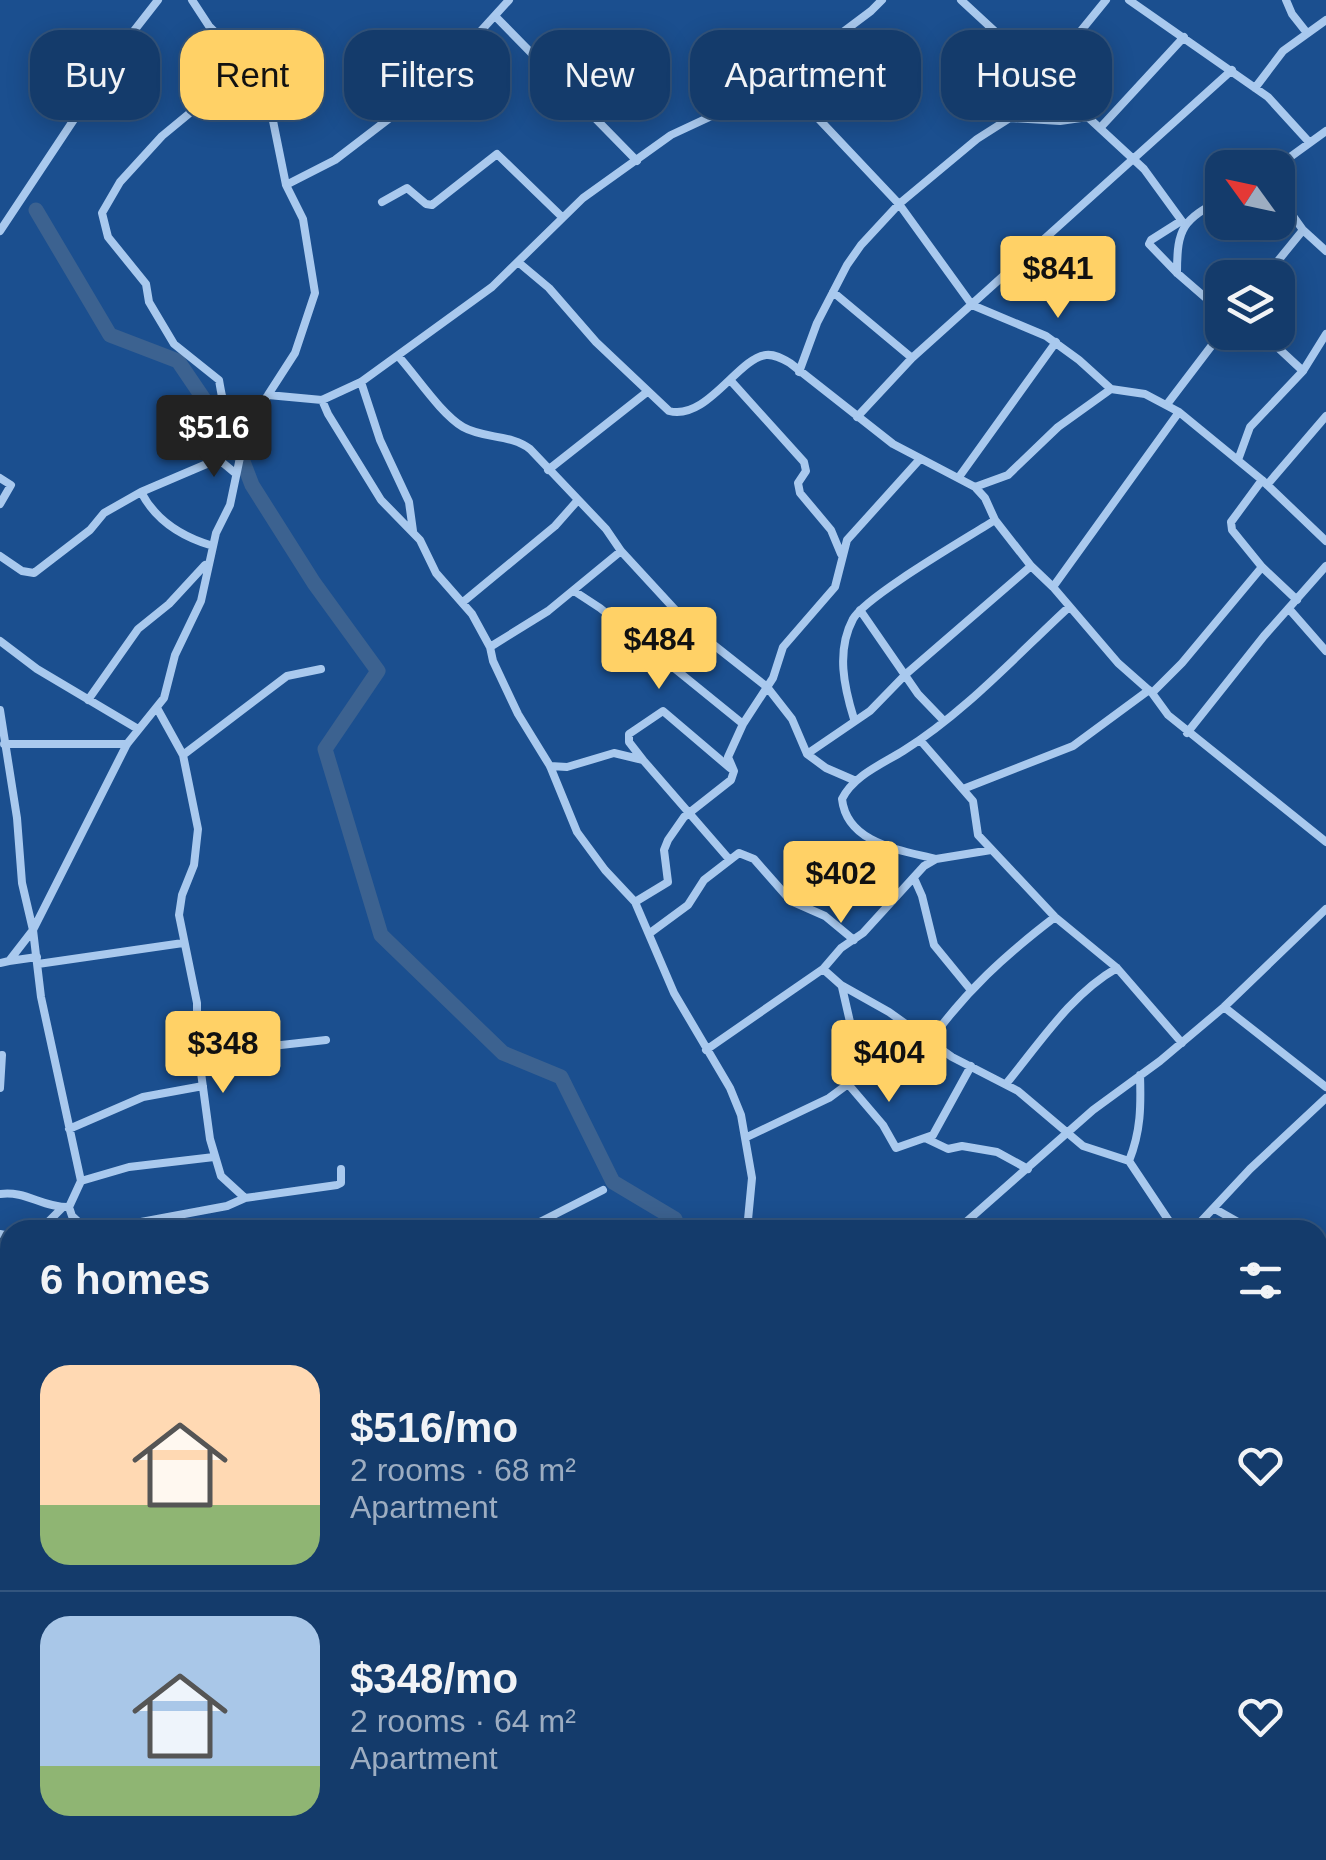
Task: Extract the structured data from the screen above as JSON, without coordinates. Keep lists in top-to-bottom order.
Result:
{
  "north": "top left",
  "page": {
    "chip": [
      "Buy",
      "Rent",
      "Filters",
      "New",
      "Apartment",
      "House"
    ],
    "price": [
      "$841",
      "$516",
      "$484",
      "$402",
      "$348",
      "$404"
    ],
    "heading": "6 homes",
    "list": [
      {
        "name": "$516/mo",
        "note": "2 rooms · 68 m² · Apartment"
      },
      {
        "name": "$348/mo",
        "note": "2 rooms · 64 m² · Apartment"
      }
    ]
  }
}
